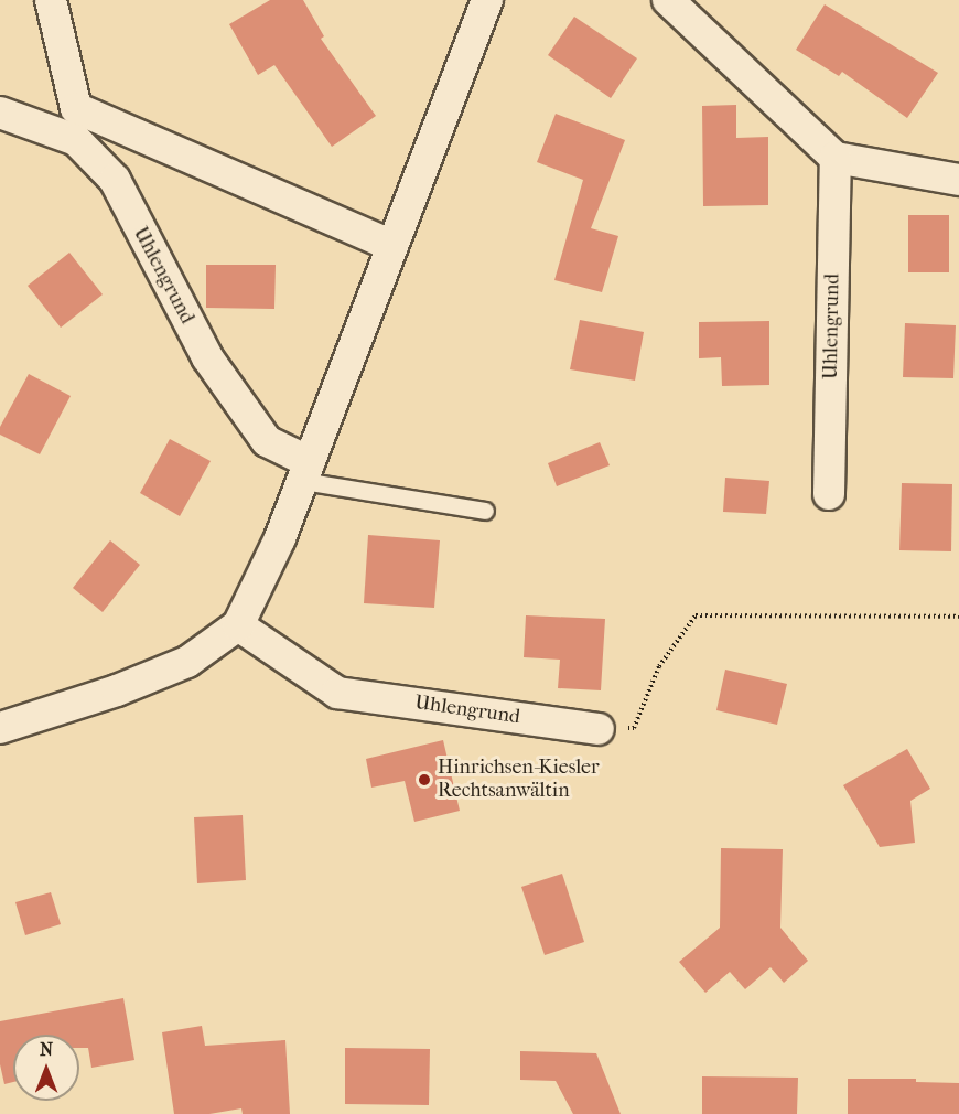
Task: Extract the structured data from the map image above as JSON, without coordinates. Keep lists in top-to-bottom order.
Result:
{
  "streets": {
    "street": ["Uhlengrund"]
  },
  "places": ["Hinrichsen-Kiesler Rechtsanwältin"],
  "north": "top"
}
